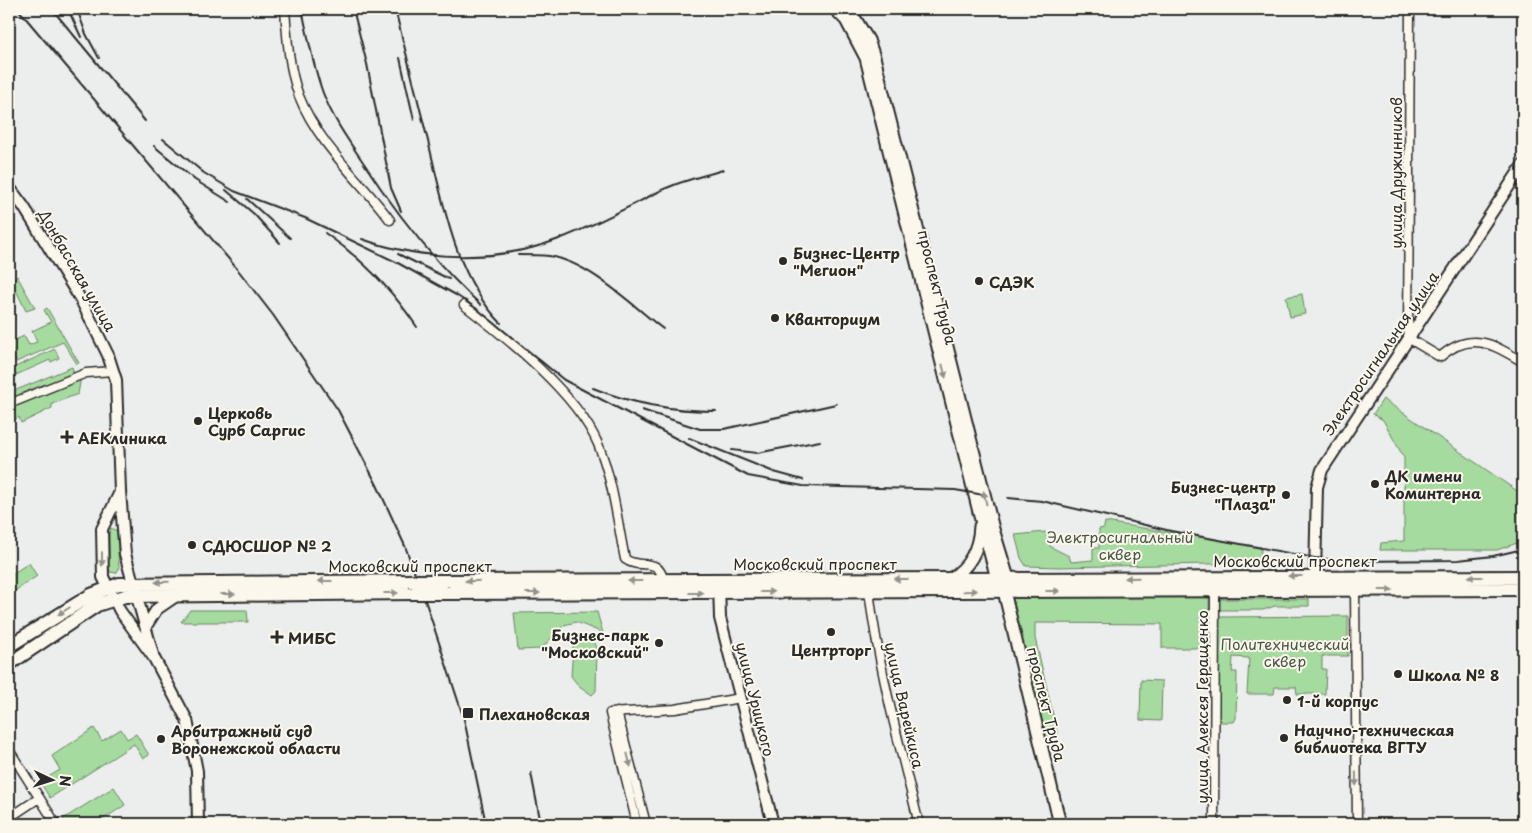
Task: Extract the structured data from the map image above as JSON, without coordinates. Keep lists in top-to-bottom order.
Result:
{
  "streets": {
    "main road": ["проспект Труда", "Московский проспект"],
    "street": [
      "улица Дружинников",
      "Донбасская улица",
      "Электросигнальная улица",
      "улица Урицкого",
      "улица Варейкиса",
      "улица Алексея Геращенко"
    ]
  },
  "crossings": [
    ["улица Дружинников", "Электросигнальная улица"],
    ["Донбасская улица", "Московский проспект"],
    ["проспект Труда", "Московский проспект"],
    ["Электросигнальная улица", "Московский проспект"],
    ["Московский проспект", "улица Урицкого"],
    ["Московский проспект", "улица Варейкиса"],
    ["Московский проспект", "улица Алексея Геращенко"]
  ],
  "parks": ["Электросигнальный сквер", "Политехнический сквер"],
  "places": {
    "other": [
      "Бизнес-Центр \"Мегион\"",
      "СДЭК",
      "Кванториум",
      "Церковь Сурб Саргис",
      "ДК имени Коминтерна",
      "Бизнес-центр \"Плаза\"",
      "СДЮСШОР № 2",
      "Центрторг",
      "Бизнес-парк \"Московский\"",
      "Школа № 8",
      "1-й корпус",
      "Научно-техническая библиотека ВГТУ",
      "Арбитражный суд Воронежской области"
    ],
    "health": ["АЕКлиника", "МИБС"],
    "transit": ["Плехановская"]
  },
  "north": "right"
}
